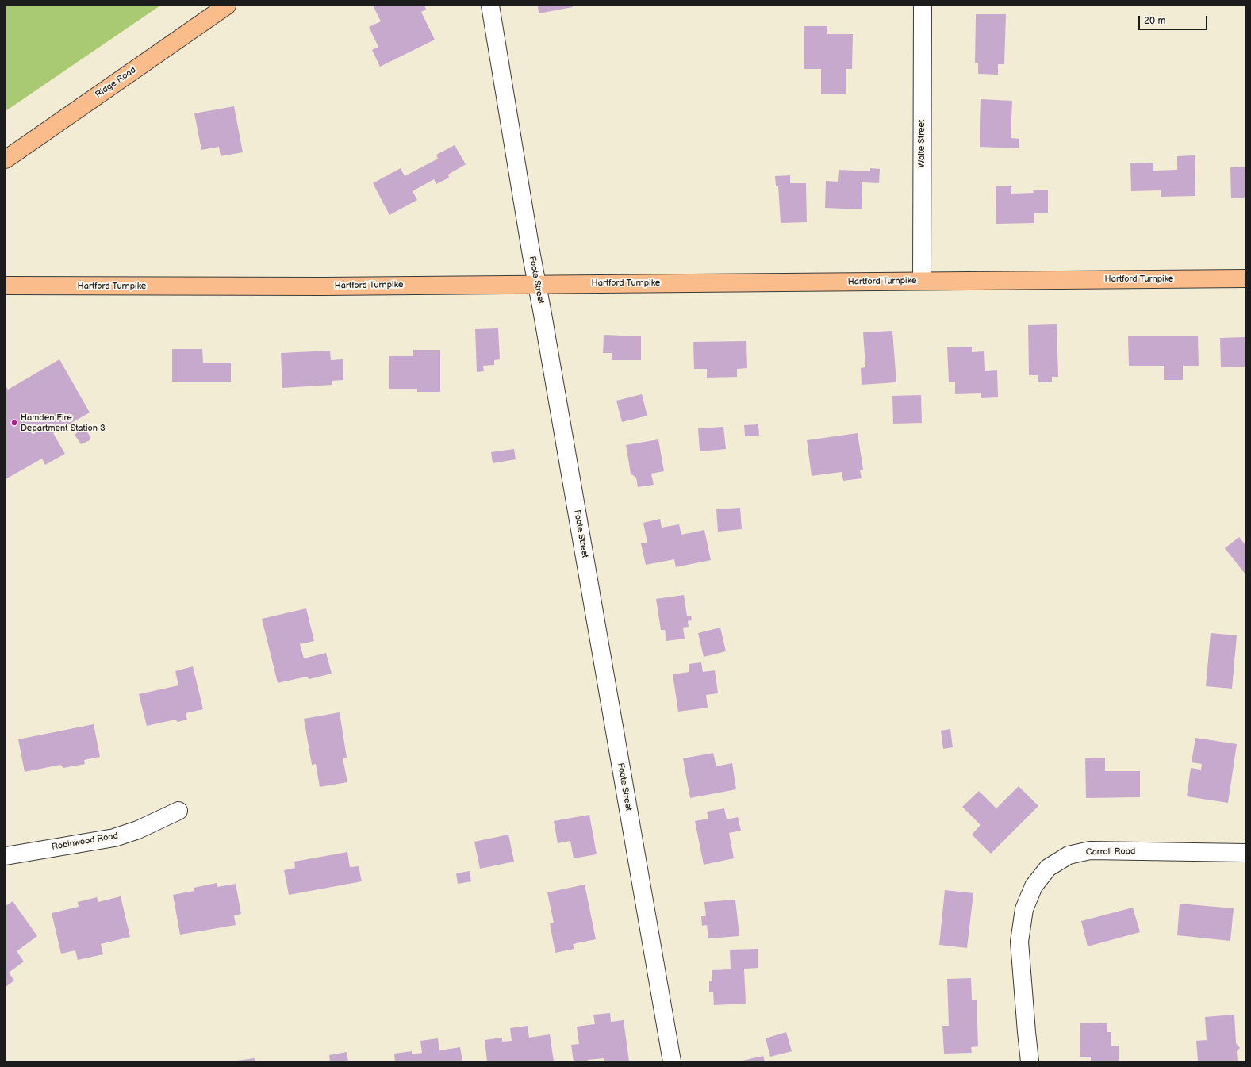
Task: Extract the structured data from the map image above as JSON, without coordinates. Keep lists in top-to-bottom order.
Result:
{
  "streets": {
    "main road": ["Ridge Road", "Hartford Turnpike"],
    "street": [
      "Waite Street",
      "Foote Street",
      "Robinwood Road",
      "Carroll Road"
    ]
  },
  "crossings": [
    ["Waite Street", "Hartford Turnpike"],
    ["Hartford Turnpike", "Foote Street"]
  ],
  "places": ["Hamden Fire Department Station 3"],
  "scale_bar": "20 m"
}
